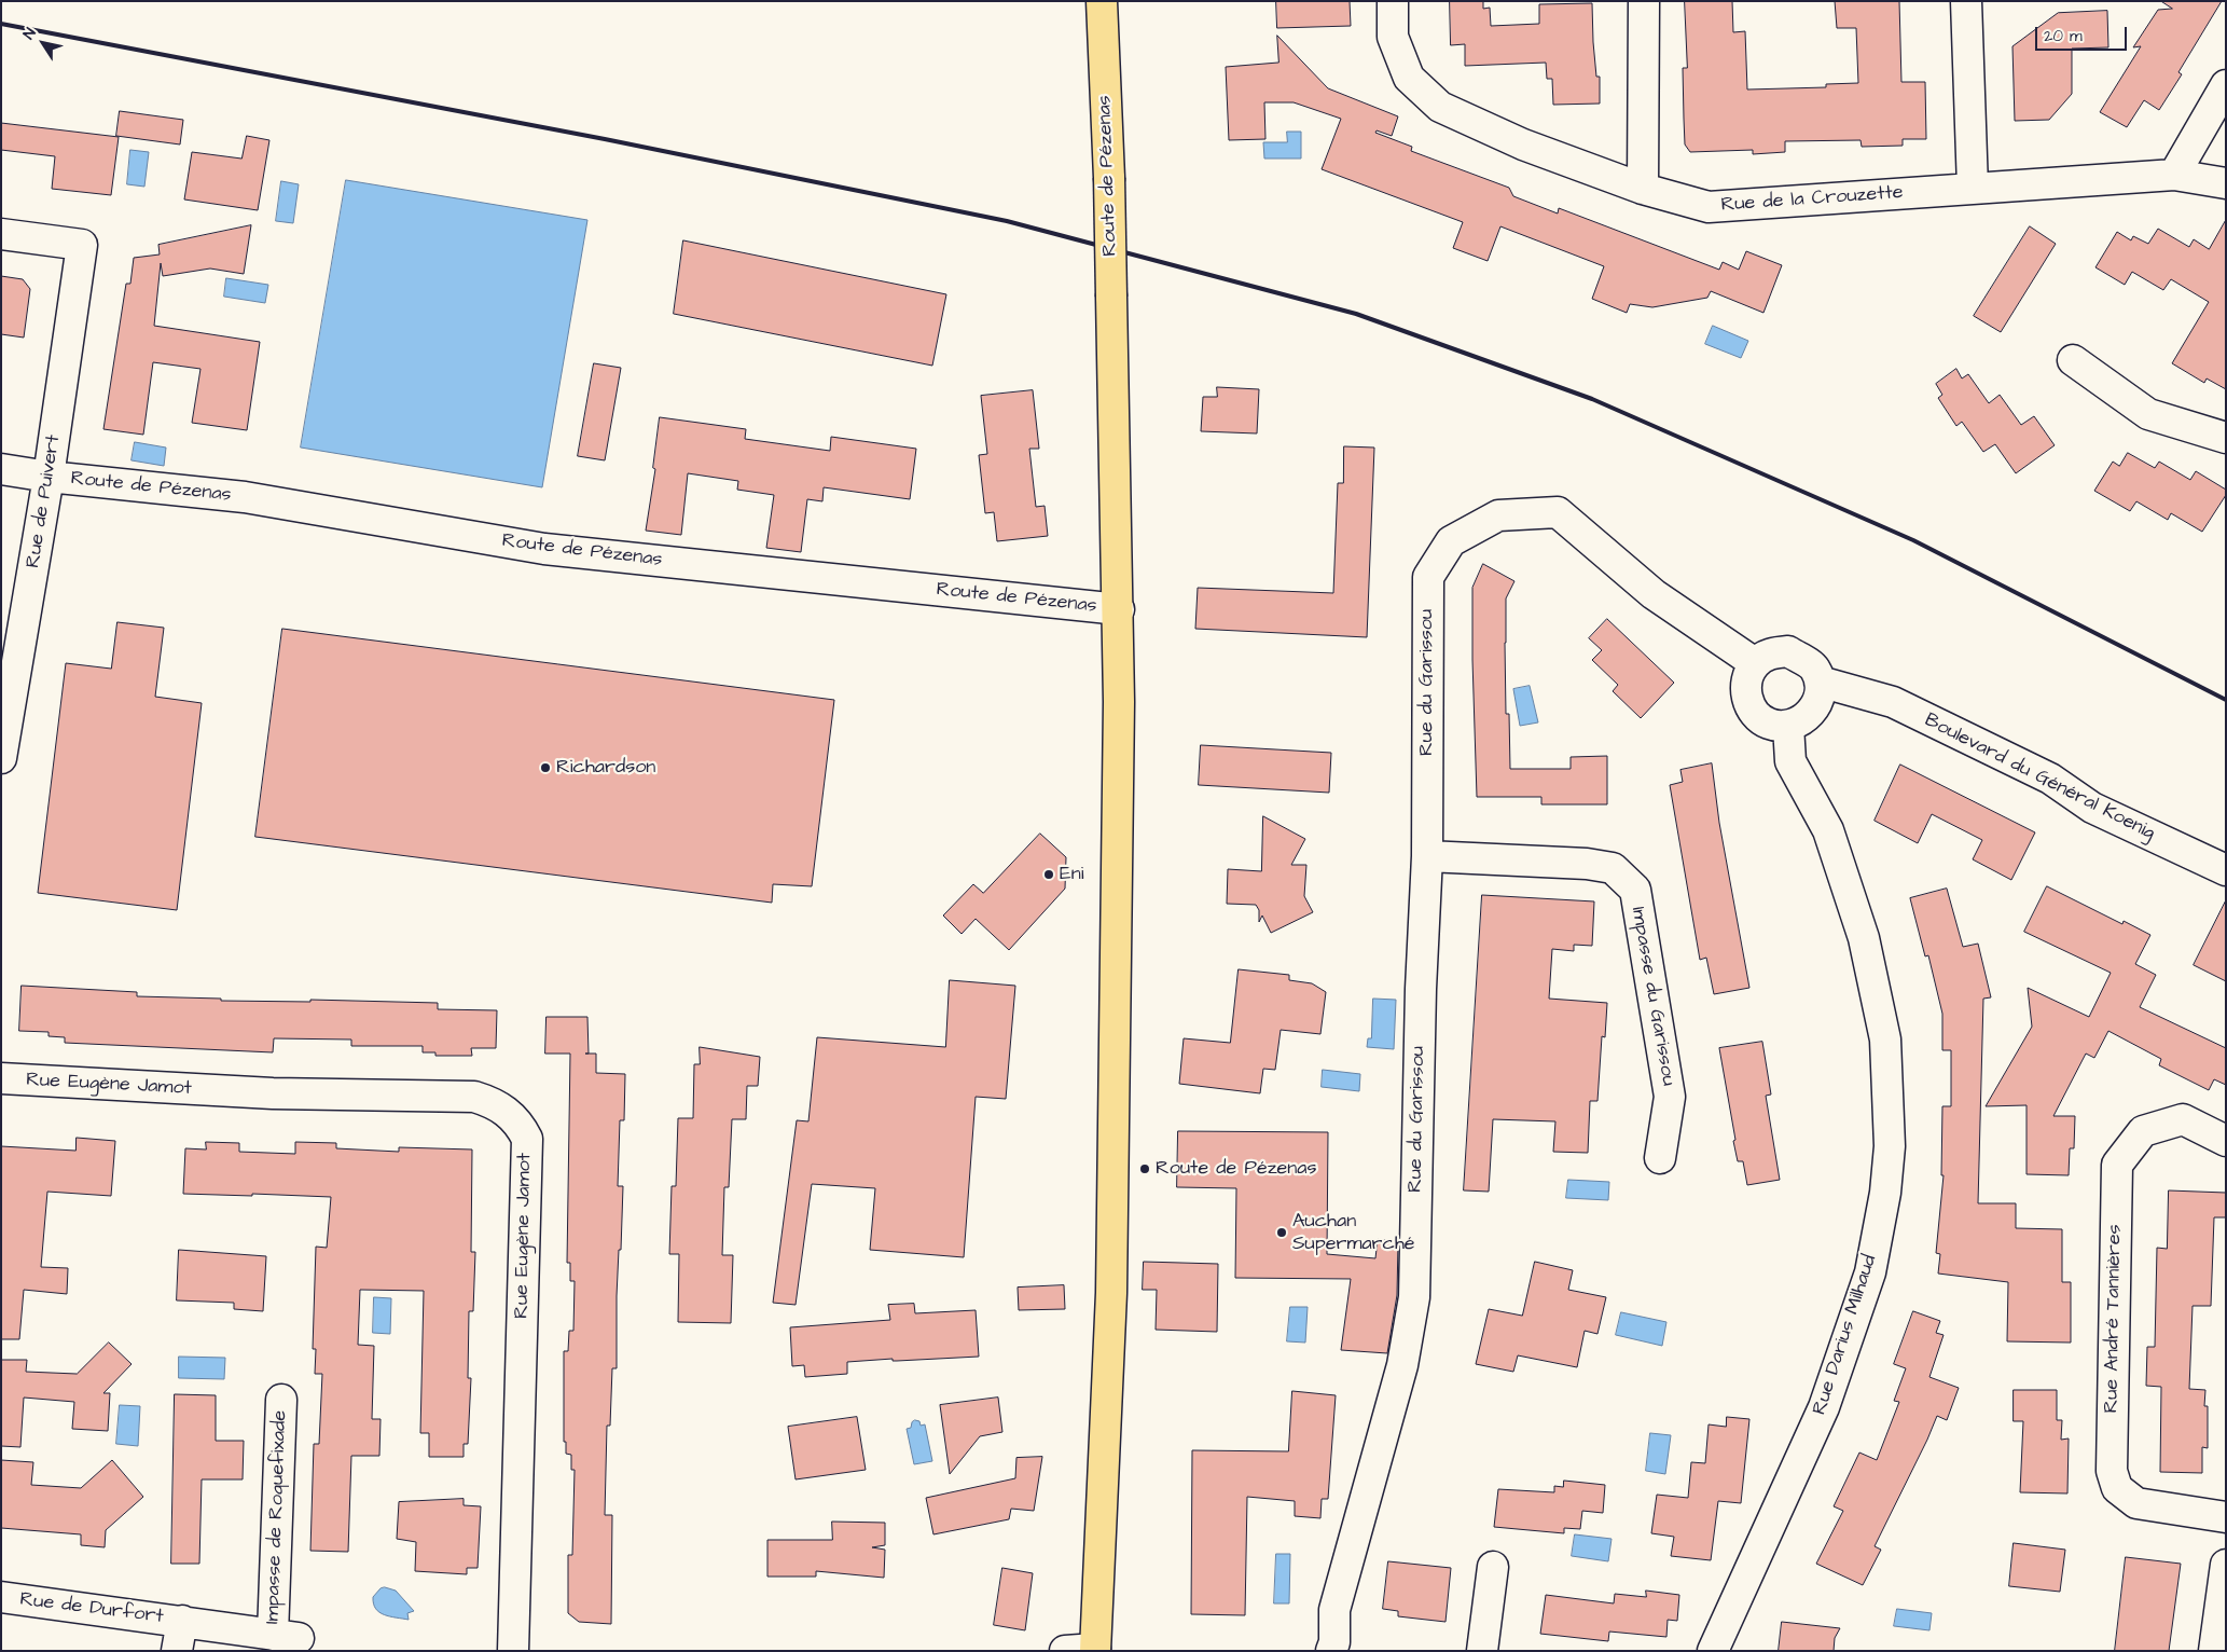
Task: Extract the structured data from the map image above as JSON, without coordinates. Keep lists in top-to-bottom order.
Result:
{
  "streets": {
    "main road": ["Route de Pézenas"],
    "street": [
      "Rue de la Crouzette",
      "Rue de Puivert",
      "Rue du Garissou",
      "Boulevard du Général Koenig",
      "Impasse du Garissou",
      "Rue Eugène Jamot",
      "Rue André Tannières",
      "Rue Darius Milhaud",
      "Impasse de Roquefixade",
      "Rue de Durfort"
    ]
  },
  "crossings": [
    ["Route de Pézenas", "Rue de Puivert"],
    ["Rue du Garissou", "Boulevard du Général Koenig"],
    ["Rue du Garissou", "Impasse du Garissou"],
    ["Rue du Garissou", "Rue Darius Milhaud"],
    ["Boulevard du Général Koenig", "Rue Darius Milhaud"],
    ["Impasse de Roquefixade", "Rue de Durfort"]
  ],
  "places": [
    "Richardson",
    "Eni",
    "Route de Pézenas",
    "Auchan Supermarché"
  ],
  "scale_bar": "20 m",
  "north": "top left"
}
